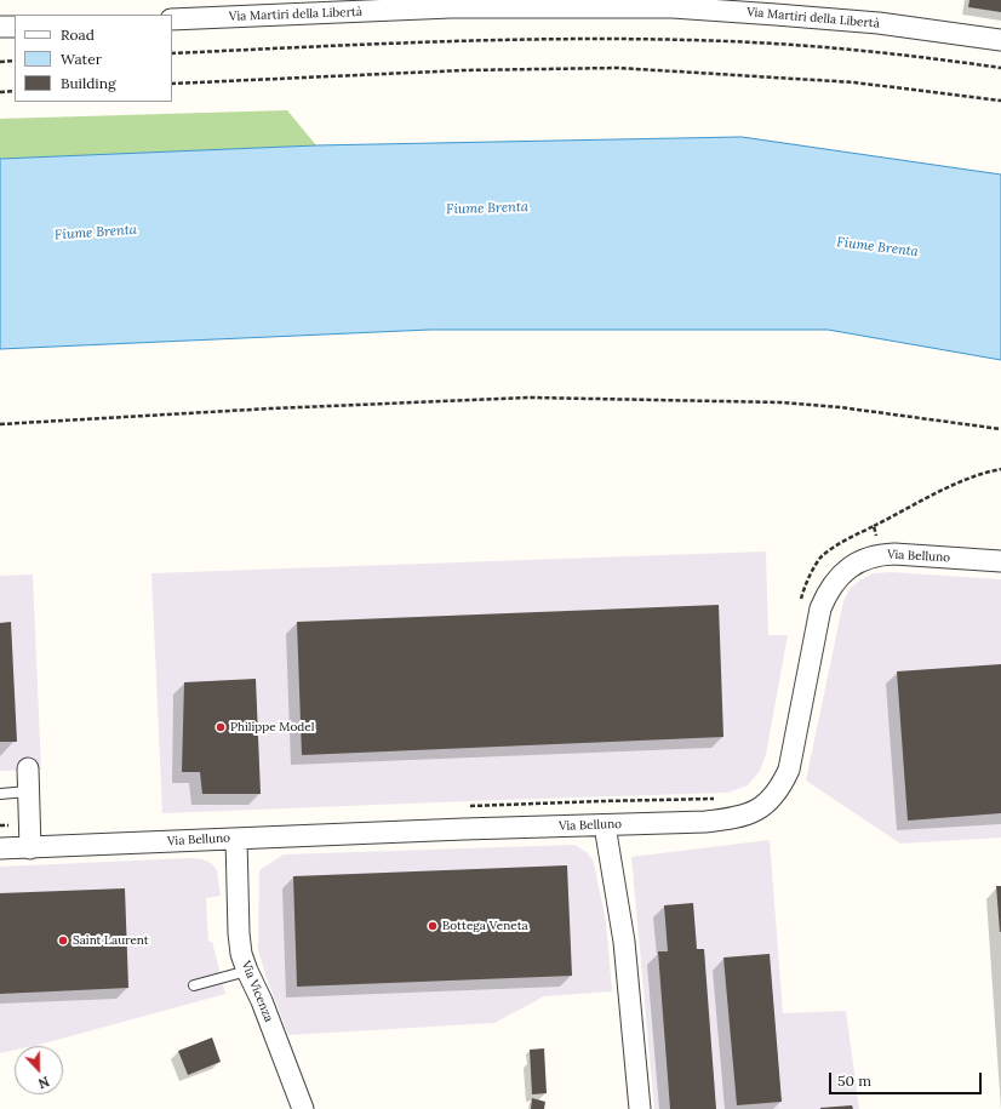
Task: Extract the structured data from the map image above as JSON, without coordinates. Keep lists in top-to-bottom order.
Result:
{
  "streets": {
    "street": ["Via Martiri della Libertà", "Via Belluno", "Via Vicenza"]
  },
  "crossings": [
    ["Via Belluno", "Via Vicenza"]
  ],
  "water": ["Fiume Brenta"],
  "places": ["Philippe Model", "Bottega Veneta", "Saint Laurent"],
  "legend": ["Road", "Water", "Building"],
  "scale_bar": "50 m",
  "north": "bottom"
}
